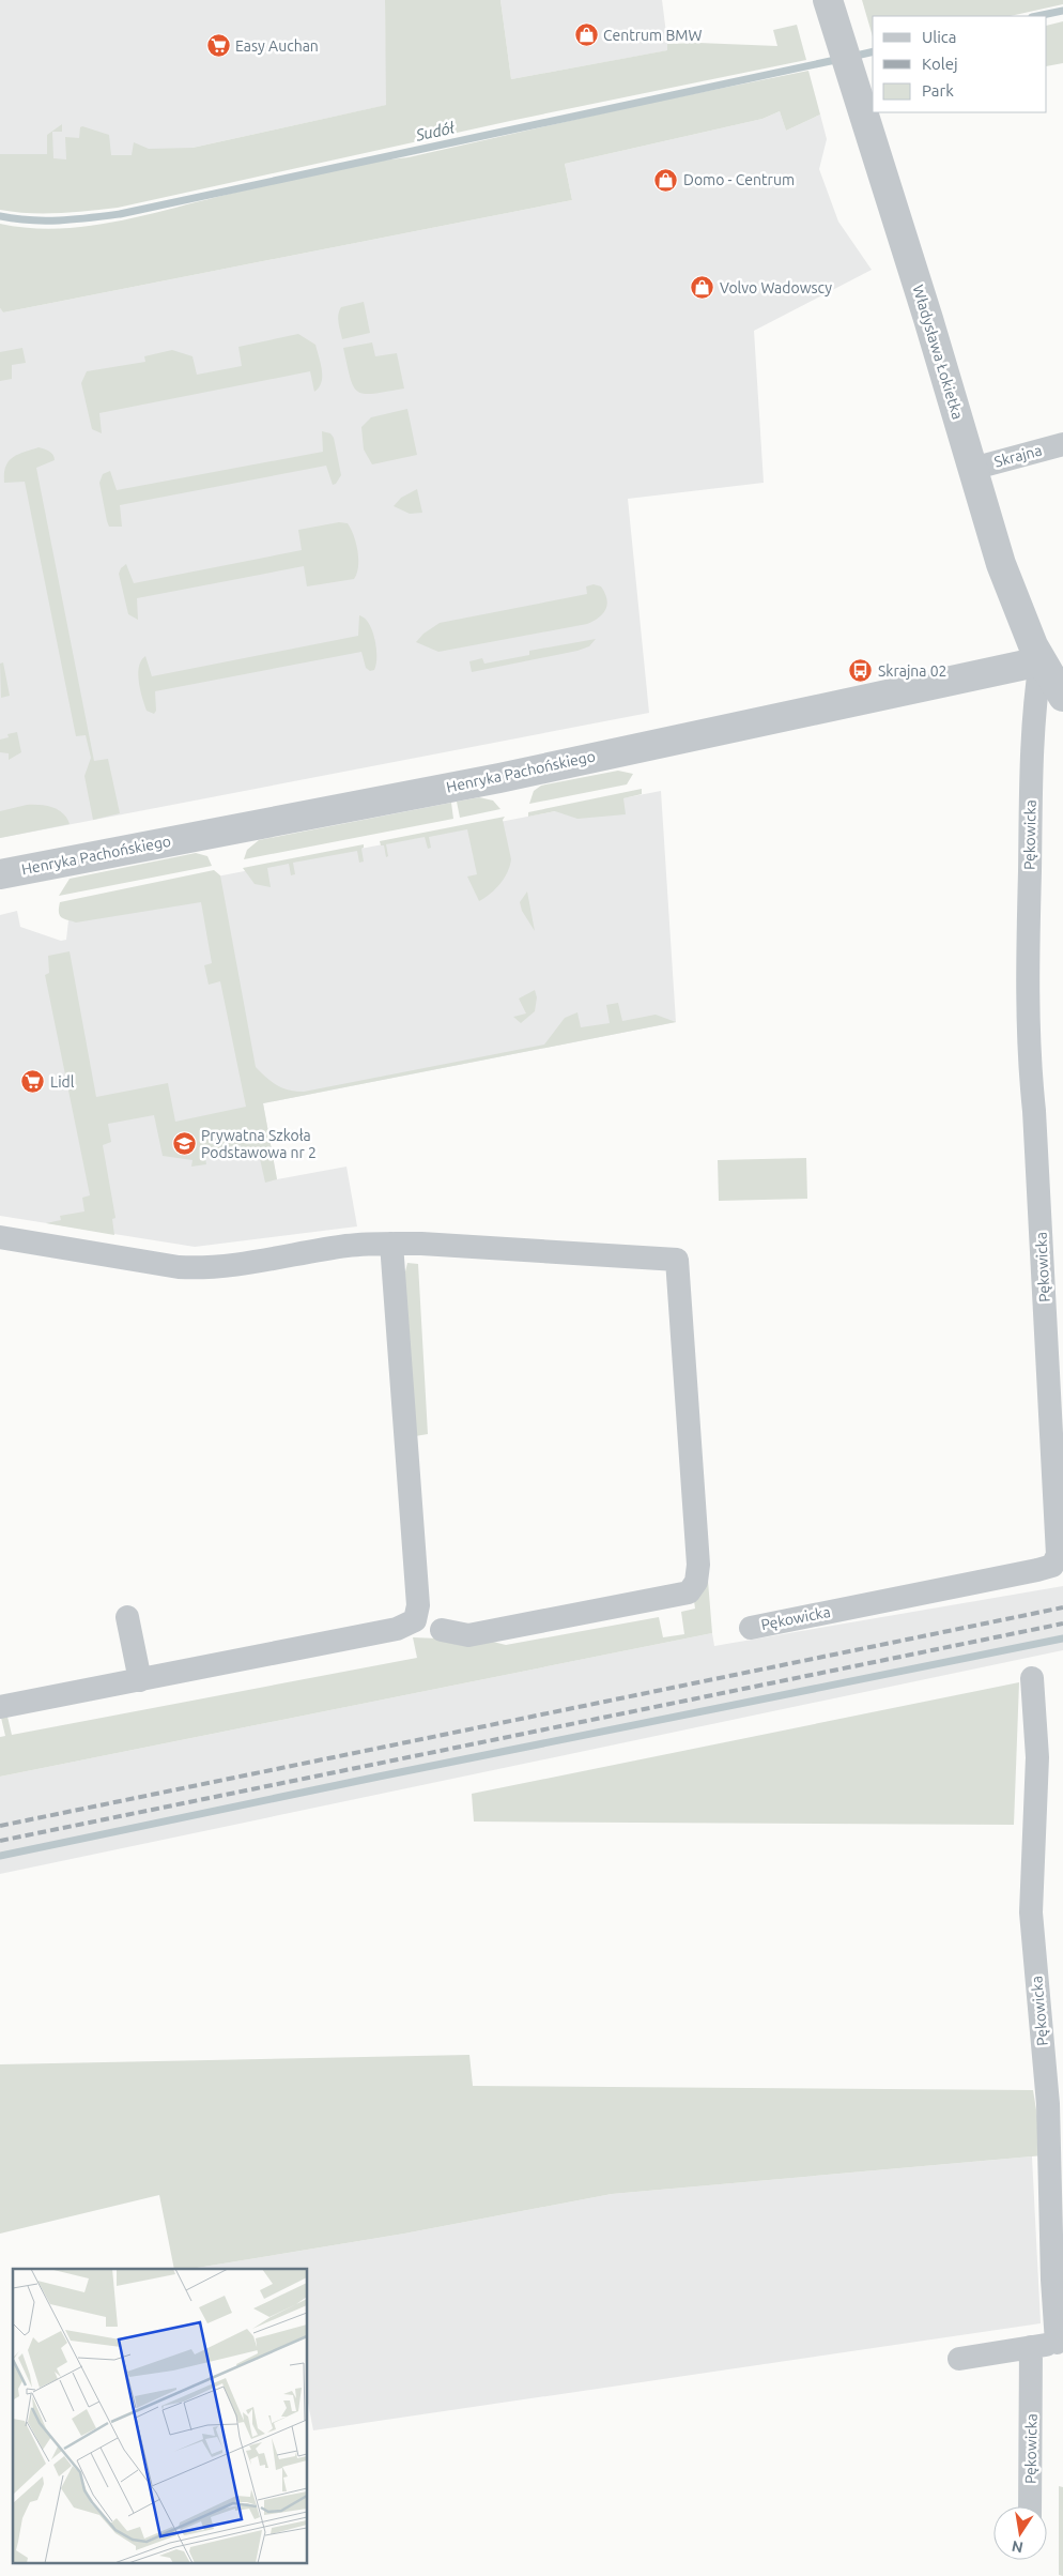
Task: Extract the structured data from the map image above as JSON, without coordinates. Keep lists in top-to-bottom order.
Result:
{
  "streets": {
    "street": [
      "Władysława Łokietka",
      "Skrajna",
      "Henryka Pachońskiego",
      "Pękowicka"
    ]
  },
  "crossings": [
    ["Władysława Łokietka", "Skrajna"],
    ["Władysława Łokietka", "Henryka Pachońskiego"],
    ["Władysława Łokietka", "Pękowicka"],
    ["Henryka Pachońskiego", "Pękowicka"]
  ],
  "water": ["Sudół"],
  "places": {
    "shop": ["Centrum BMW", "Domo - Centrum", "Volvo Wadowscy"],
    "supermarket": ["Easy Auchan", "Lidl"],
    "bus stop": ["Skrajna 02"],
    "school or university": ["Prywatna Szkoła Podstawowa nr 2"]
  },
  "legend": ["Ulica", "Kolej", "Park"],
  "north": "bottom"
}
